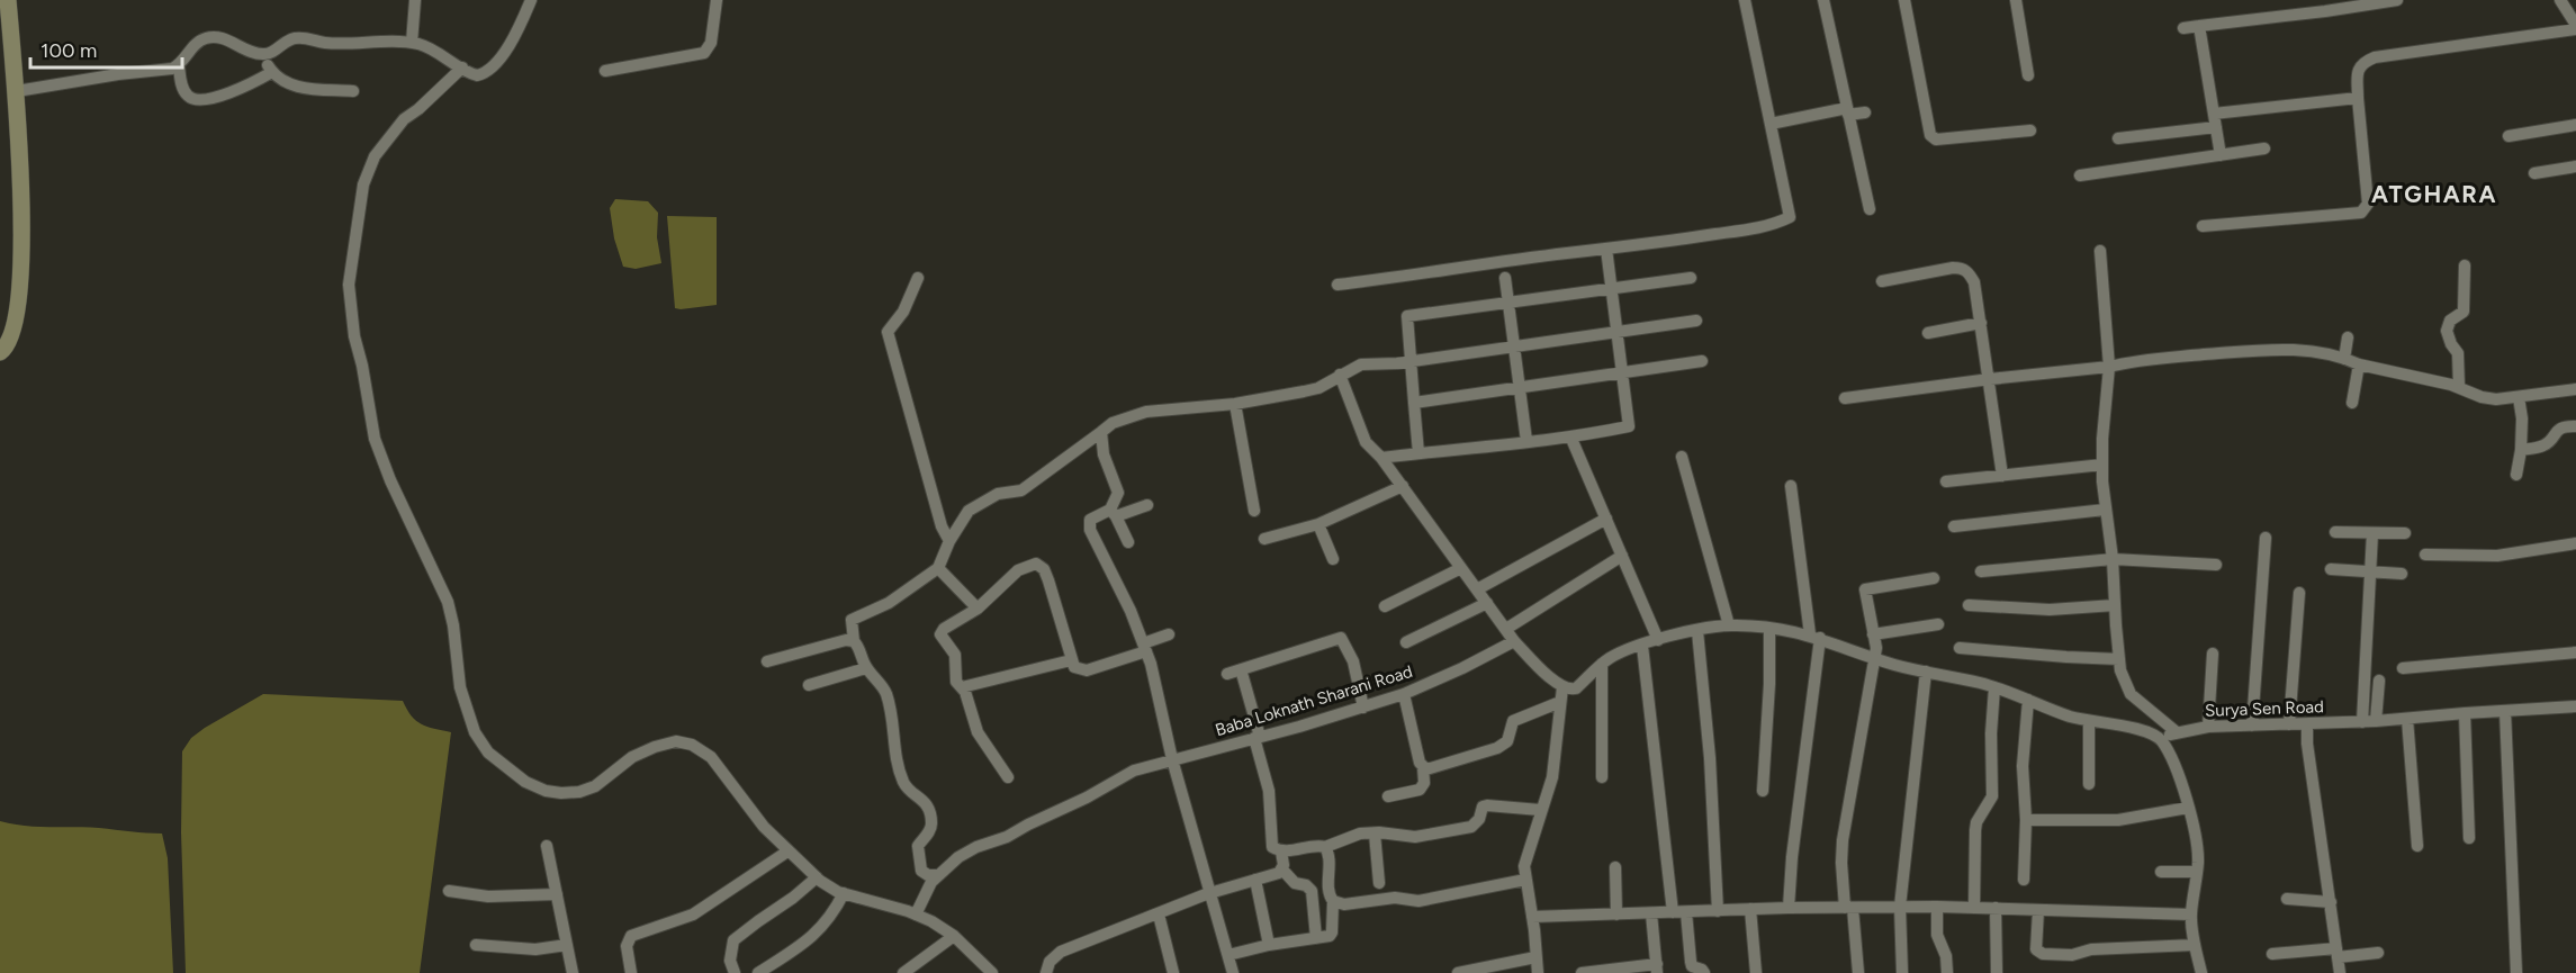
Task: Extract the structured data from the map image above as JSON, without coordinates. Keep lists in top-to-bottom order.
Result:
{
  "streets": {
    "street": ["Baba Loknath Sharani Road", "Surya Sen Road"]
  },
  "districts": ["ATGHARA"],
  "scale_bar": "100 m"
}
